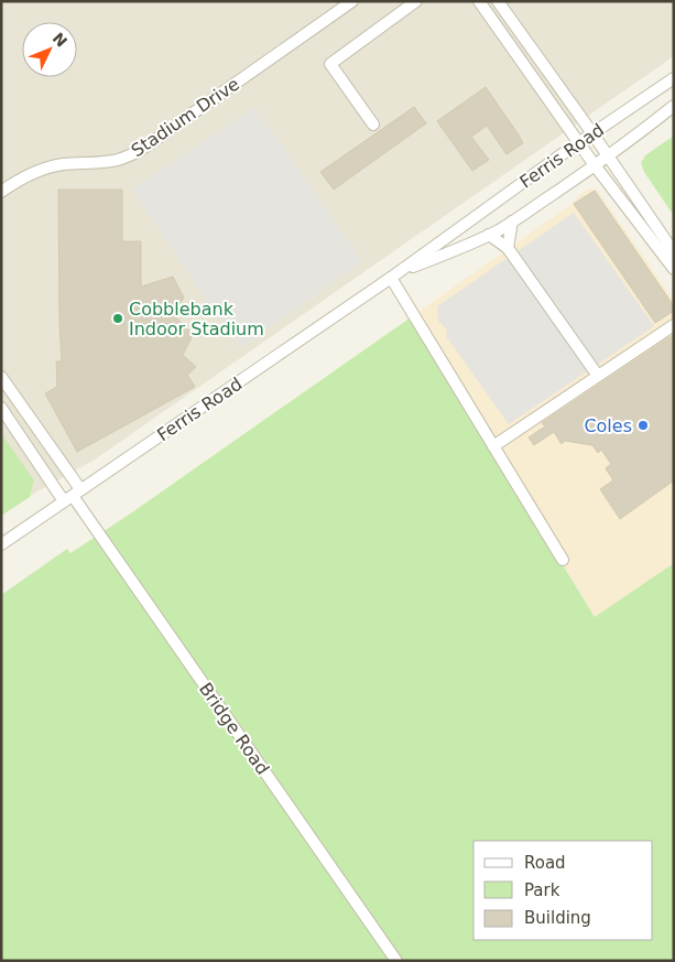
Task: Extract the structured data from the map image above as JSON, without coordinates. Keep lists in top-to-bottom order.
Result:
{
  "streets": {
    "street": ["Stadium Drive", "Ferris Road", "Bridge Road"]
  },
  "crossings": [
    ["Ferris Road", "Bridge Road"]
  ],
  "places": ["Cobblebank Indoor Stadium", "Coles"],
  "legend": ["Road", "Park", "Building"],
  "north": "top right"
}
